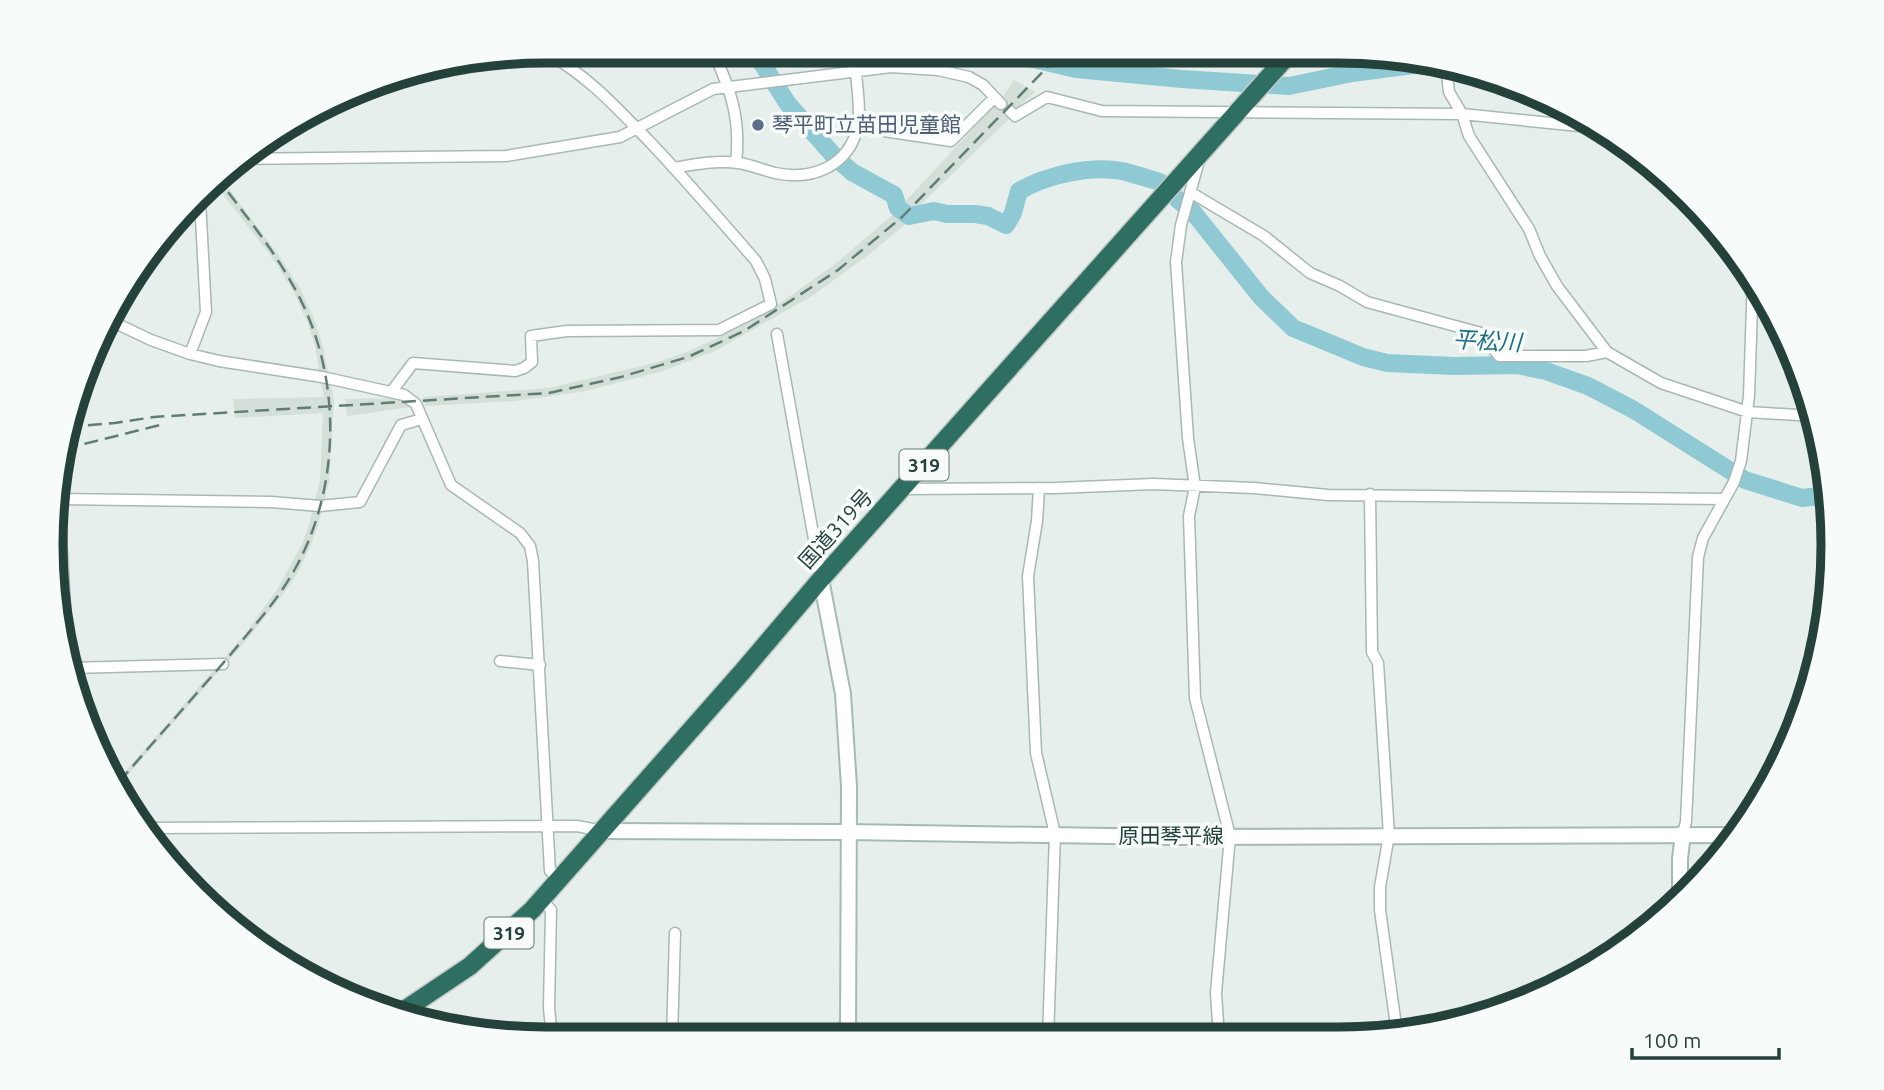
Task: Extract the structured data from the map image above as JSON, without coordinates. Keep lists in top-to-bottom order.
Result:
{
  "streets": {
    "highway": ["319", "国道319号"],
    "main road": ["原田琴平線"]
  },
  "crossings": [
    ["国道319号", "原田琴平線"]
  ],
  "water": ["平松川"],
  "places": ["琴平町立苗田児童館"],
  "scale_bar": "100 m"
}
